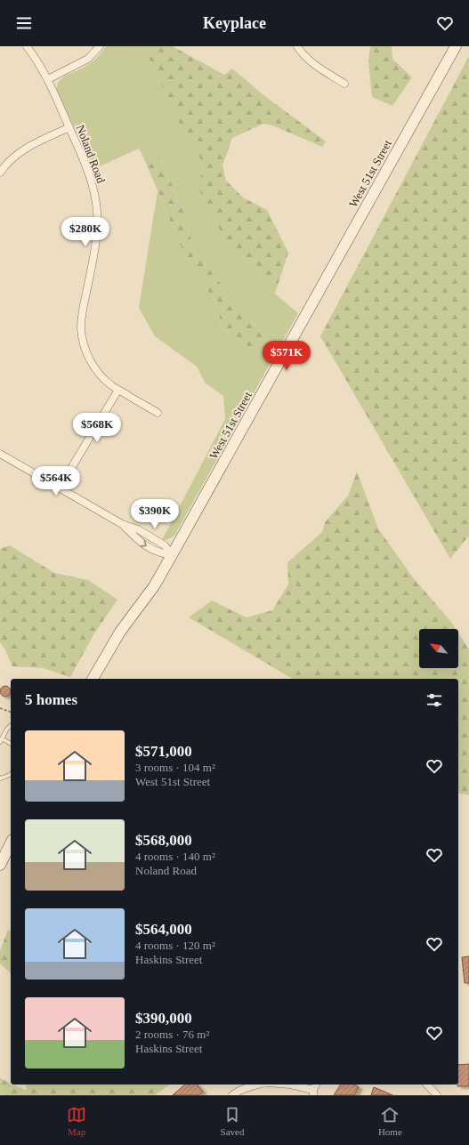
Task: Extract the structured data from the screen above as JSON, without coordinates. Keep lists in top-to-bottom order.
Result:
{
  "streets": {
    "street": ["Noland Road", "West 51st Street"]
  },
  "north": "top left",
  "page": {
    "header": "Keyplace",
    "price": [
      "$280K",
      "$571K",
      "$568K",
      "$564K",
      "$390K"
    ],
    "heading": "5 homes",
    "list": [
      {
        "name": "$571,000",
        "note": "3 rooms · 104 m² · West 51st Street"
      },
      {
        "name": "$568,000",
        "note": "4 rooms · 140 m² · Noland Road"
      },
      {
        "name": "$564,000",
        "note": "4 rooms · 120 m² · Haskins Street"
      },
      {
        "name": "$390,000",
        "note": "2 rooms · 76 m² · Haskins Street"
      }
    ],
    "tabs": ["Map", "Saved", "Home"]
  }
}
